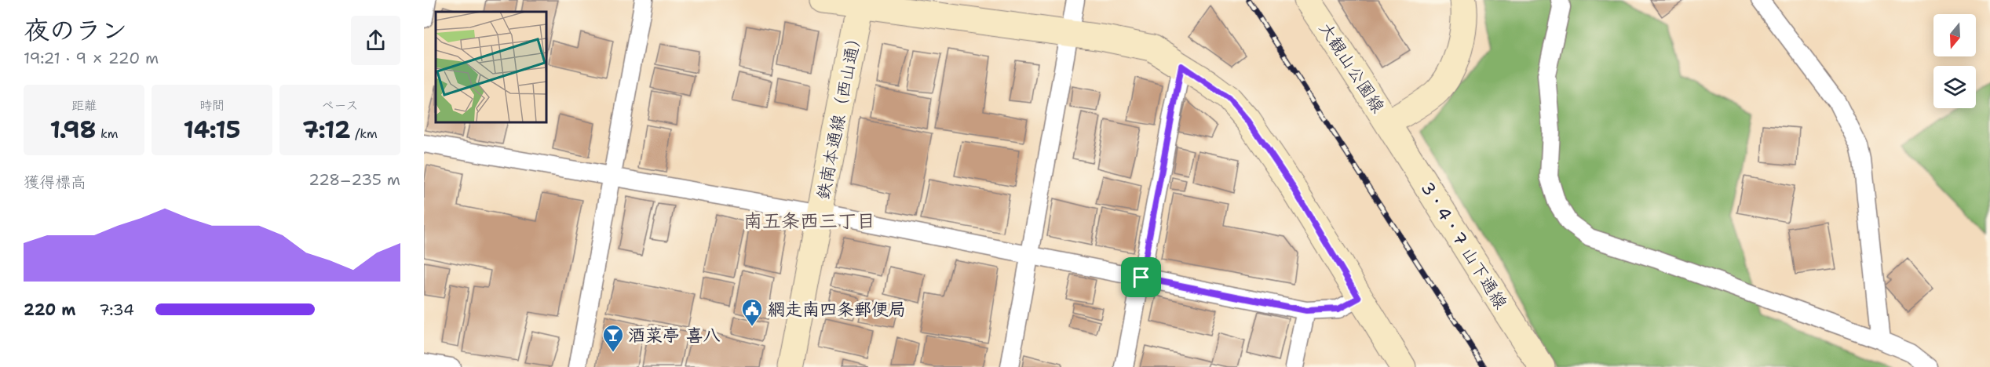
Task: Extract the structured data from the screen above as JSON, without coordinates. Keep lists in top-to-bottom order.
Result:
{
  "streets": {
    "street": ["大観山公園線", "鉄南本通線（西山通）", "3・4・7 山下通線"]
  },
  "crossings": [
    ["大観山公園線", "3・4・7 山下通線"]
  ],
  "districts": ["南五条西三丁目"],
  "places": {
    "public building": ["網走南四条郵便局"],
    "bar": ["酒菜亭 喜八"]
  },
  "north": "bottom",
  "page": {
    "heading": ["夜のラン", "19:21 · 9 × 220 m"],
    "stats": [
      ["距離", "1.98 km"],
      ["時間", "14:15"],
      ["ペース", "7:12 /km"]
    ],
    "chart": ["獲得標高", "228–235 m"],
    "list": [
      {
        "name": "220 m",
        "note": "7:34"
      }
    ]
  }
}
